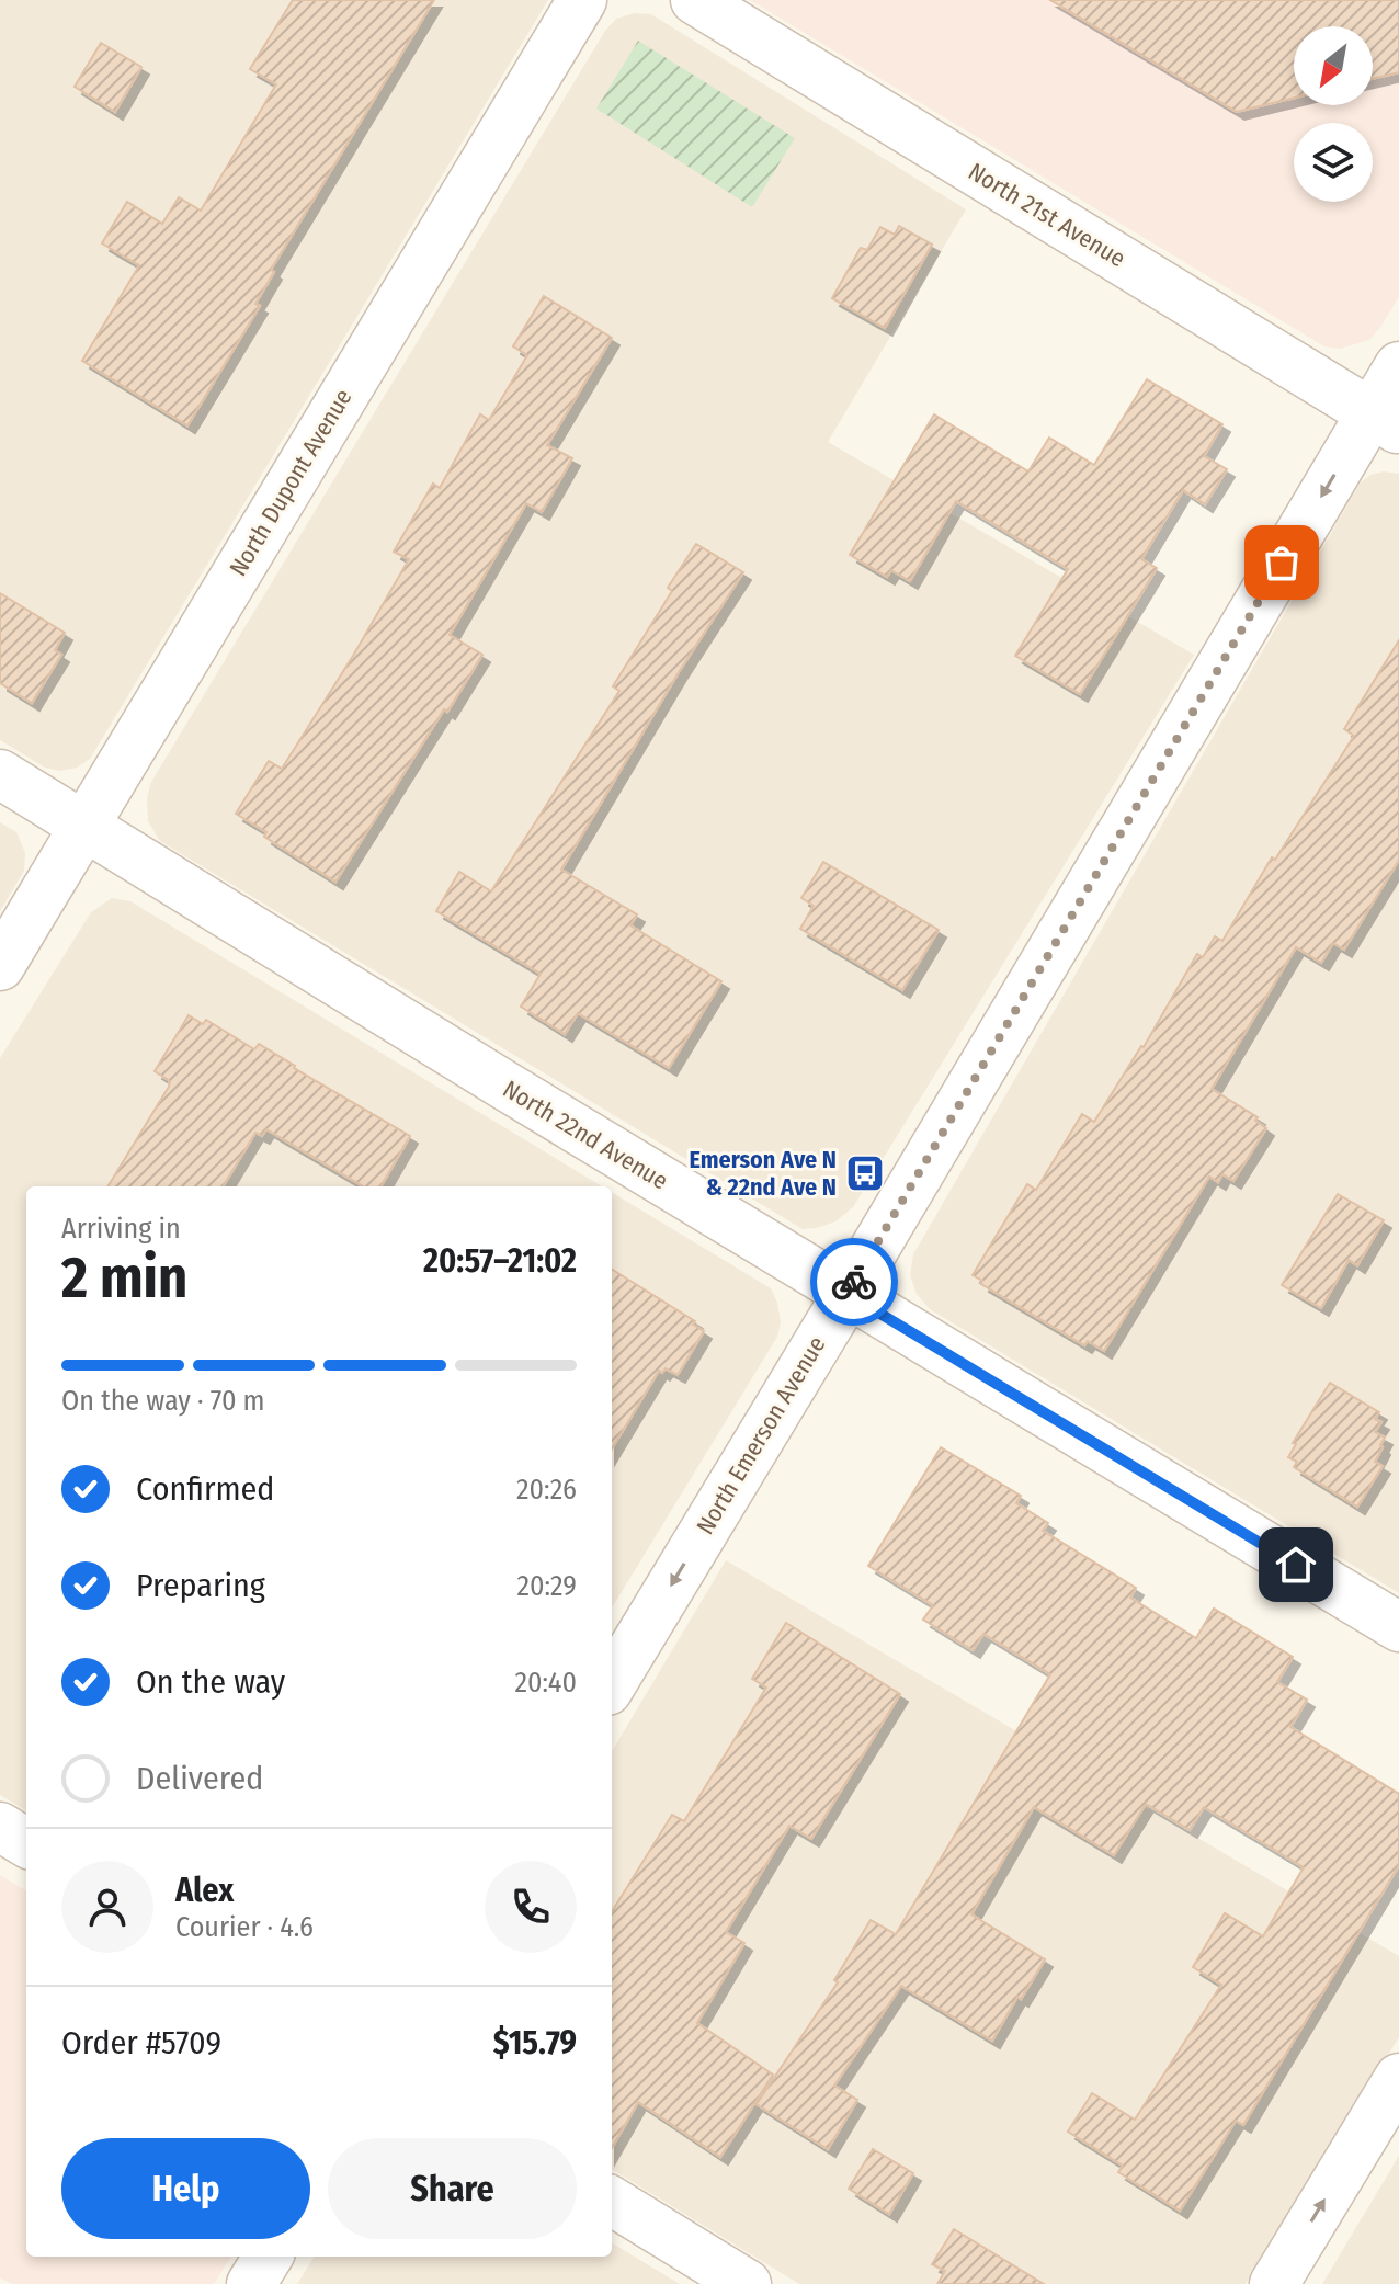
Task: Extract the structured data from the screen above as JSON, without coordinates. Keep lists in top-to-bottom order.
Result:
{
  "streets": {
    "street": [
      "North 21st Avenue",
      "North Dupont Avenue",
      "North 22nd Avenue",
      "North Emerson Avenue"
    ]
  },
  "crossings": [
    ["North 21st Avenue", "North Emerson Avenue"],
    ["North Dupont Avenue", "North 22nd Avenue"],
    ["North 22nd Avenue", "North Emerson Avenue"]
  ],
  "one_way": ["North Emerson Avenue"],
  "places": {
    "bus stop": ["Emerson Ave N & 22nd Ave N"]
  },
  "north": "bottom left",
  "page": {
    "heading": ["2 min", "Arriving in", "20:57–21:02"],
    "panel": [
      "Alex",
      "Courier · 4.6",
      "Order #5709",
      "$15.79"
    ],
    "bar": "On the way · 70 m",
    "list": [
      ["Confirmed", "20:26"],
      ["Preparing", "20:29"],
      ["On the way", "20:40"],
      "Delivered"
    ],
    "buttons": ["Help", "Share"]
  }
}
